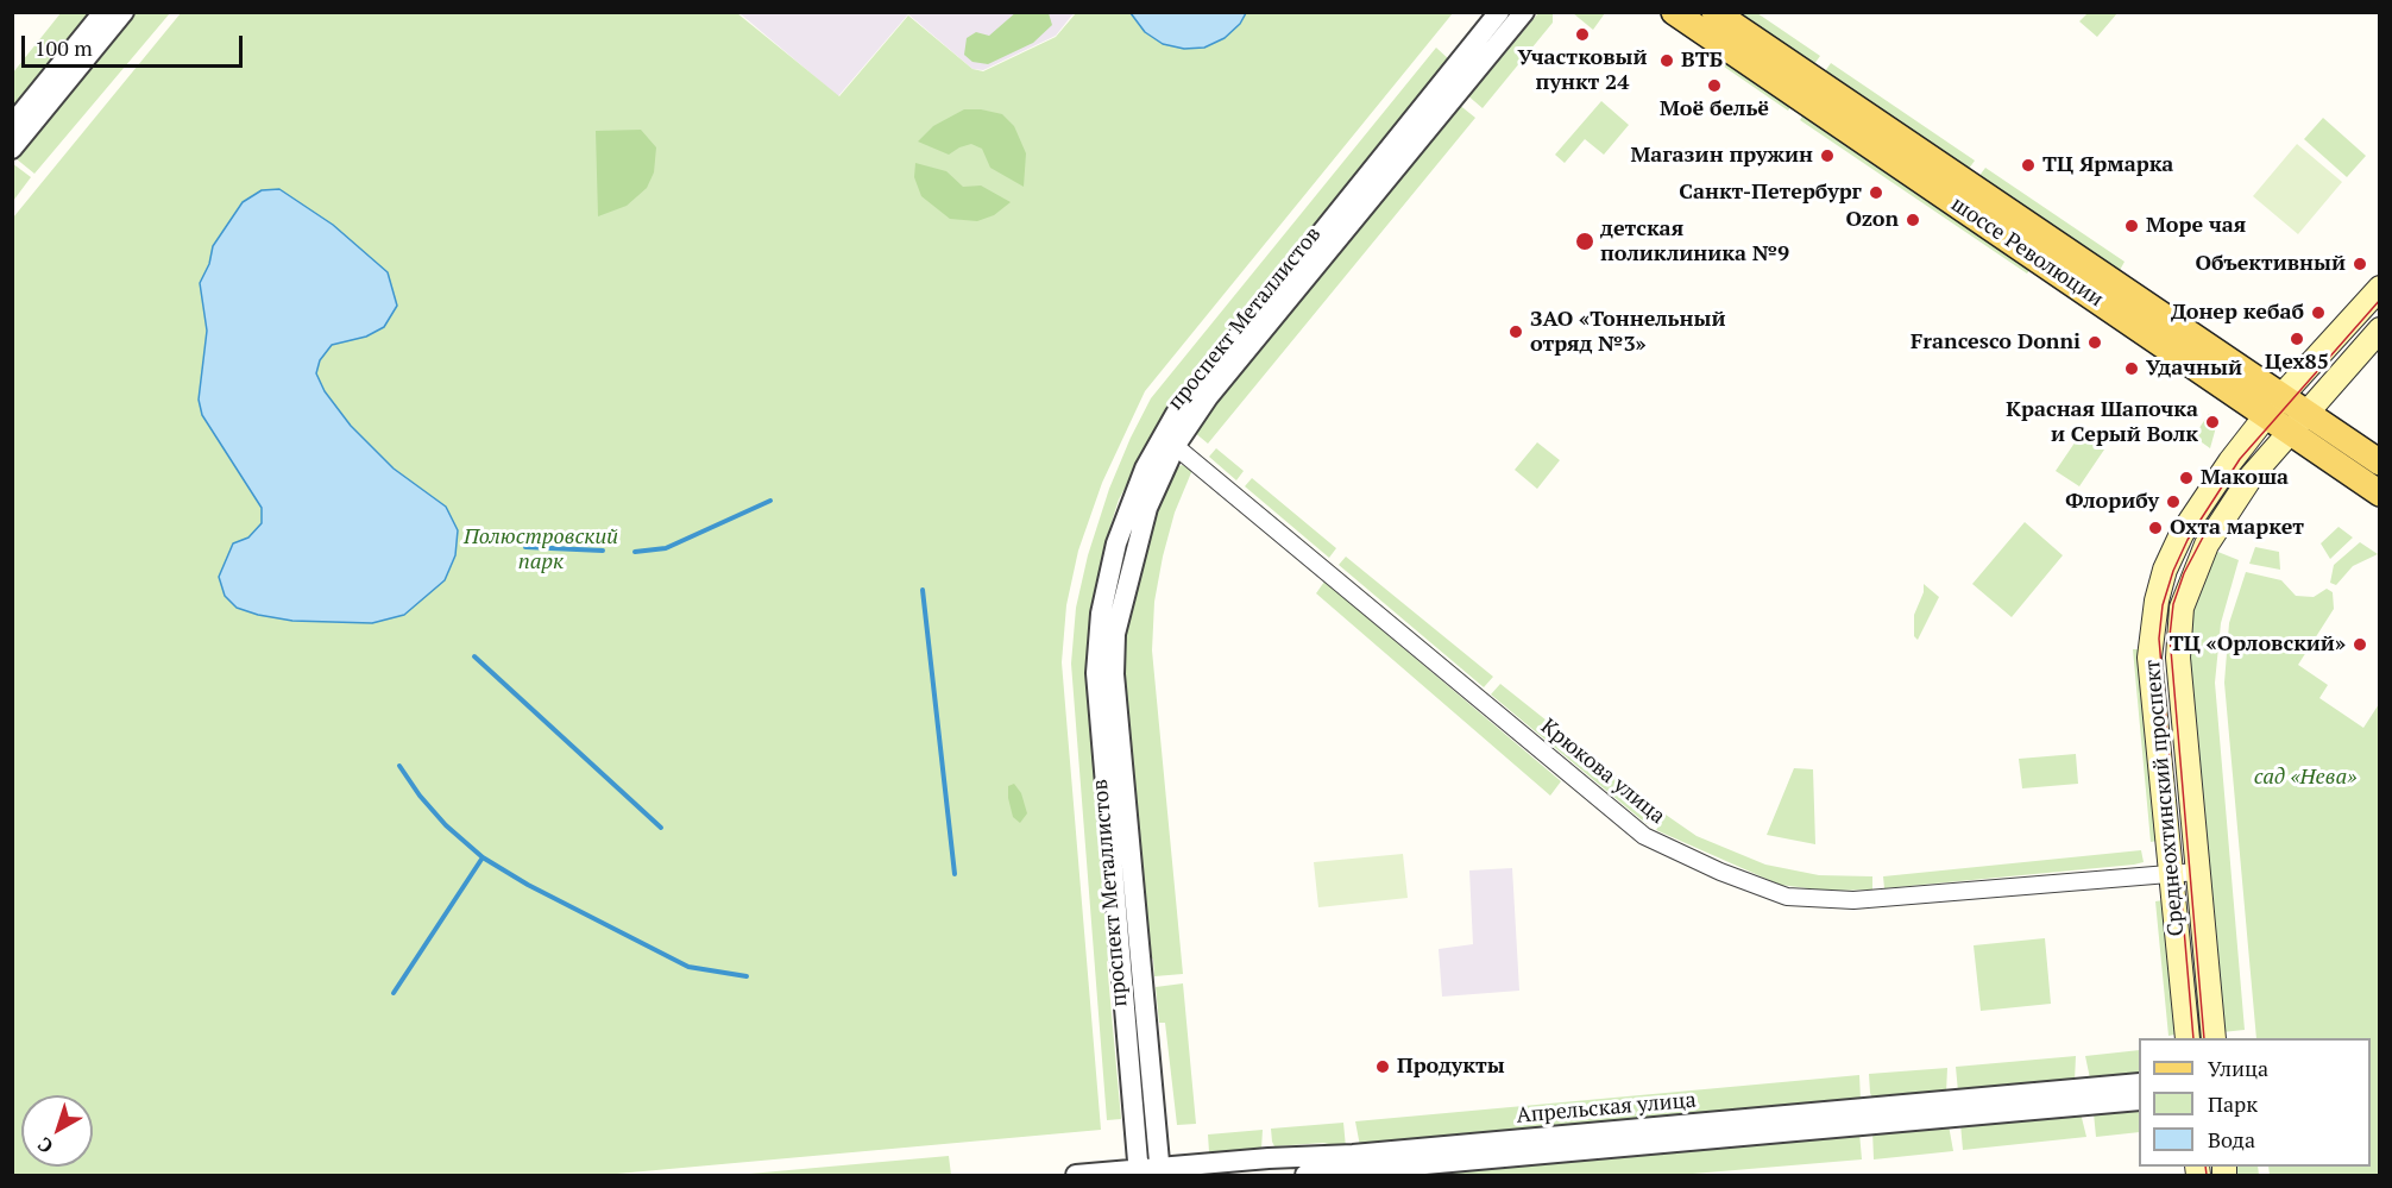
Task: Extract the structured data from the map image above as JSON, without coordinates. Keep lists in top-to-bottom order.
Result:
{
  "streets": {
    "main road": ["шоссе Революции", "Среднеохтинский проспект"],
    "street": ["проспект Металлистов", "Крюкова улица", "Апрельская улица"]
  },
  "crossings": [
    ["шоссе Революции", "Среднеохтинский проспект"],
    ["проспект Металлистов", "Крюкова улица"],
    ["проспект Металлистов", "Апрельская улица"],
    ["Крюкова улица", "Среднеохтинский проспект"]
  ],
  "parks": ["Полюстровский парк", "сад «Нева»"],
  "places": [
    "Участковый пункт 24",
    "ВТБ",
    "Моё бельё",
    "Магазин пружин",
    "ТЦ Ярмарка",
    "Санкт-Петербург",
    "Ozon",
    "Море чая",
    "детская поликлиника №9",
    "Объективный",
    "Донер кебаб",
    "ЗАО «Тоннельный отряд №3»",
    "Цех85",
    "Francesco Donni",
    "Удачный",
    "Красная Шапочка и Серый Волк",
    "Макоша",
    "Флорибу",
    "Охта маркет",
    "ТЦ «Орловский»",
    "Продукты"
  ],
  "legend": ["Улица", "Парк", "Вода"],
  "scale_bar": "100 m",
  "north": "bottom left"
}
